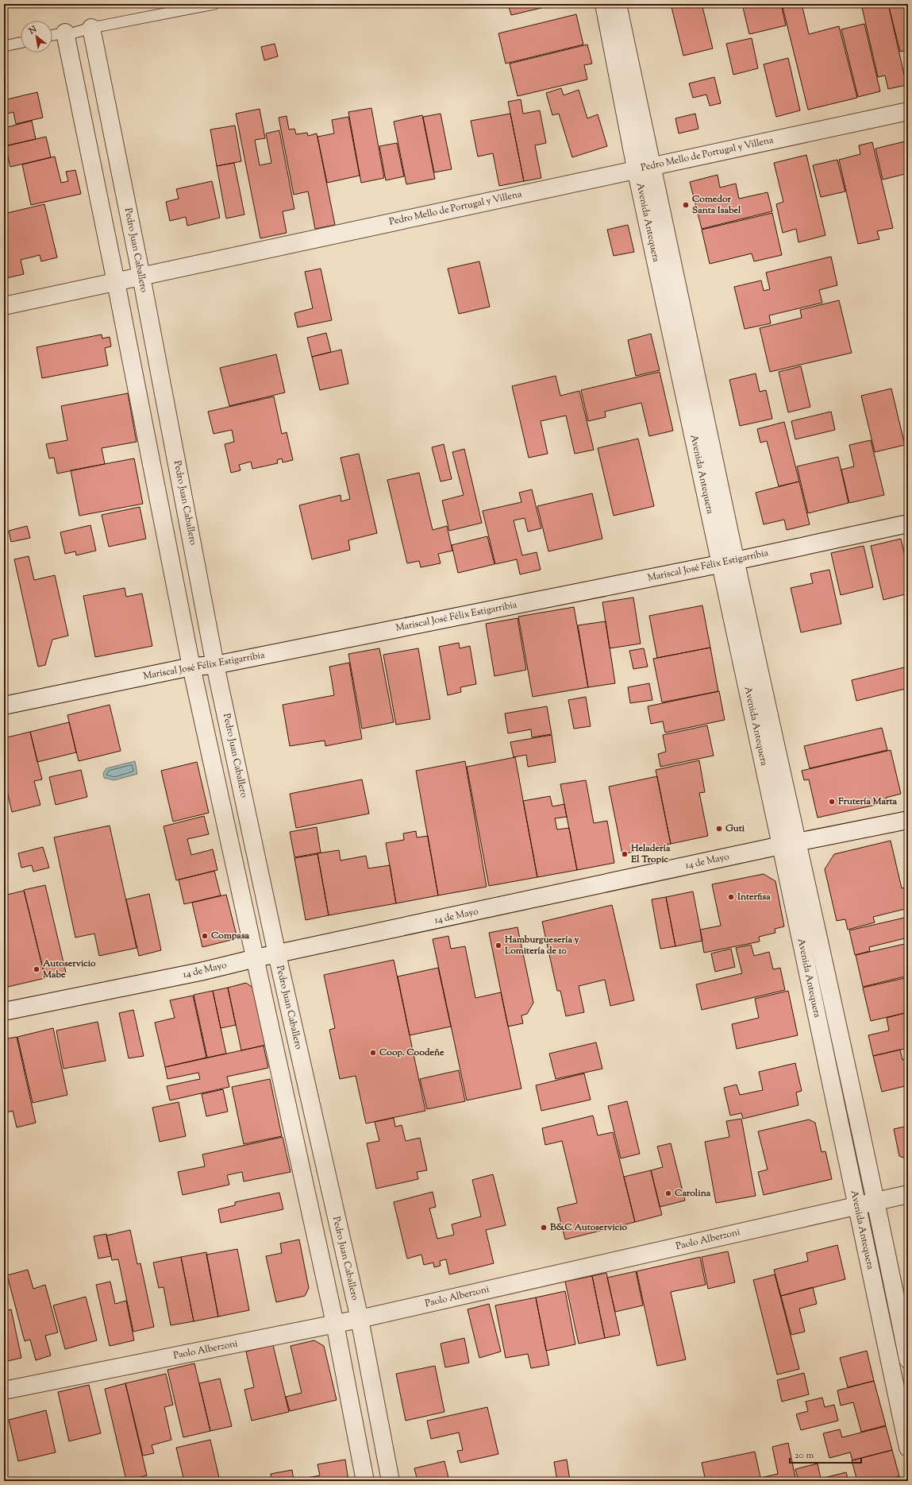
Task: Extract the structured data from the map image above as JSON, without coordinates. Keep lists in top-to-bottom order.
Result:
{
  "streets": {
    "street": [
      "Pedro Mello de Portugal y Villena",
      "Avenida Antequera",
      "Pedro Juan Caballero",
      "Mariscal José Félix Estigarribia",
      "14 de Mayo",
      "Paolo Alberzoni"
    ]
  },
  "crossings": [
    ["Pedro Mello de Portugal y Villena", "Avenida Antequera"],
    ["Pedro Mello de Portugal y Villena", "Pedro Juan Caballero"],
    ["Avenida Antequera", "Mariscal José Félix Estigarribia"],
    ["Avenida Antequera", "14 de Mayo"],
    ["Avenida Antequera", "Paolo Alberzoni"],
    ["Pedro Juan Caballero", "Mariscal José Félix Estigarribia"],
    ["Pedro Juan Caballero", "14 de Mayo"],
    ["Pedro Juan Caballero", "Paolo Alberzoni"]
  ],
  "places": [
    "Comedor Santa Isabel",
    "Frutería Marta",
    "Guti",
    "Heladería El Tropic",
    "Interfisa",
    "Compasa",
    "Hamburguesería y Lomitería de 10",
    "Autoservicio Mabe",
    "Coop. Coodeñe",
    "Carolina",
    "B&C Autoservicio"
  ],
  "scale_bar": "20 m",
  "north": "top left"
}
